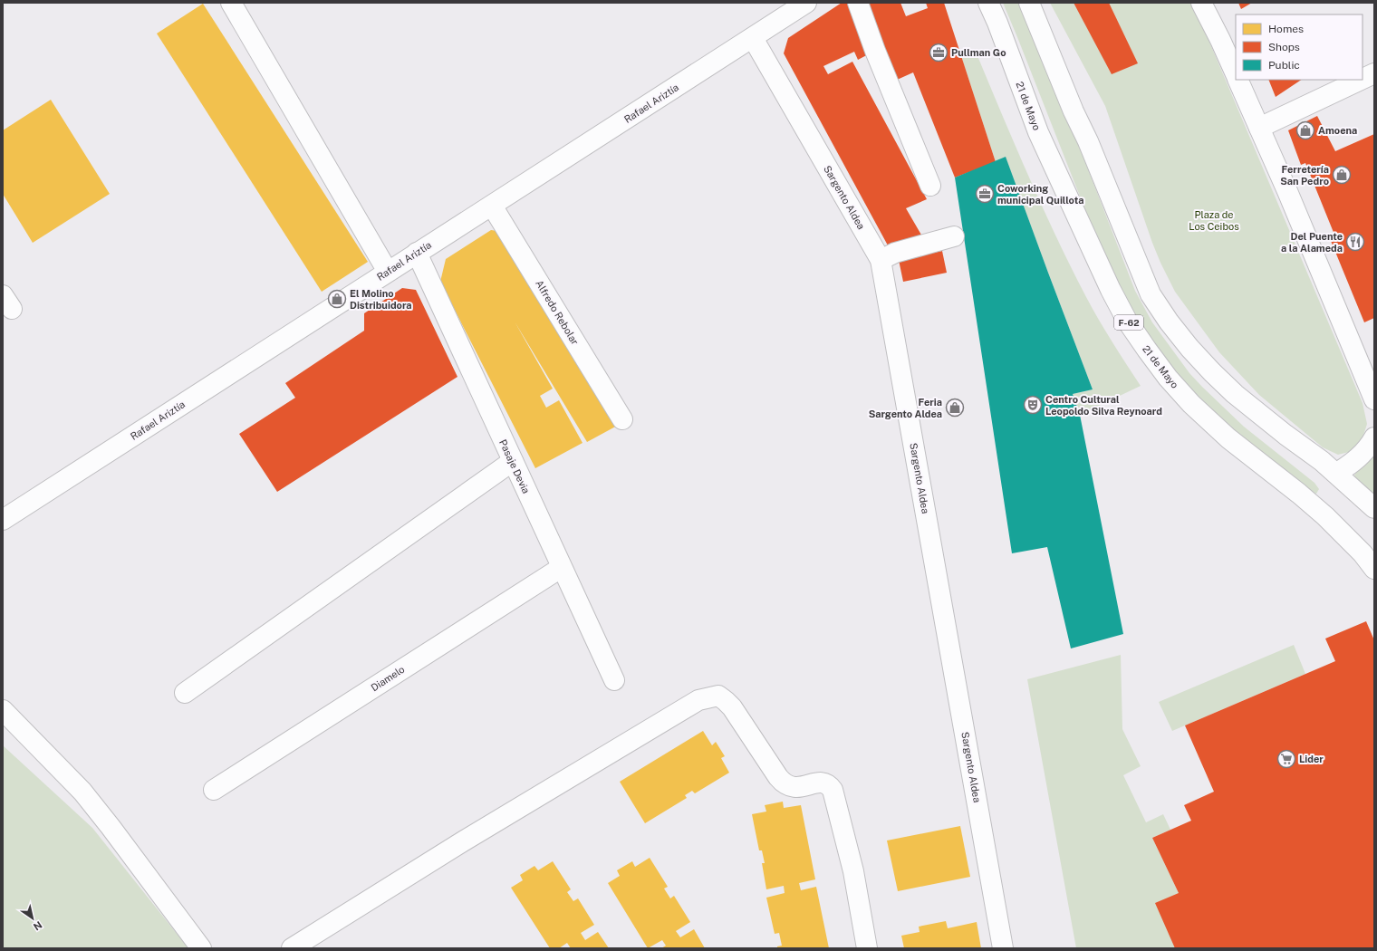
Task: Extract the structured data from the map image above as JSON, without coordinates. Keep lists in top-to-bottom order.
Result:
{
  "streets": {
    "street": [
      "Rafael Ariztía",
      "21 de Mayo",
      "Sargento Aldea",
      "Alfredo Rebolar",
      "F-62",
      "Pasaje Devia",
      "Diamelo"
    ]
  },
  "crossings": [
    ["Rafael Ariztía", "Sargento Aldea"],
    ["Rafael Ariztía", "Alfredo Rebolar"],
    ["Rafael Ariztía", "Pasaje Devia"],
    ["Pasaje Devia", "Diamelo"]
  ],
  "parks": ["Plaza de Los Ceibos"],
  "places": {
    "office": ["Pullman Go", "Coworking municipal Quillota"],
    "shop": [
      "Amoena",
      "Ferretería San Pedro",
      "El Molino Distribuidora",
      "Feria Sargento Aldea"
    ],
    "restaurant": ["Del Puente a la Alameda"],
    "theatre": ["Centro Cultural Leopoldo Silva Reynoard"],
    "supermarket": ["Lider"]
  },
  "legend": ["Homes", "Shops", "Public"],
  "north": "bottom right"
}
